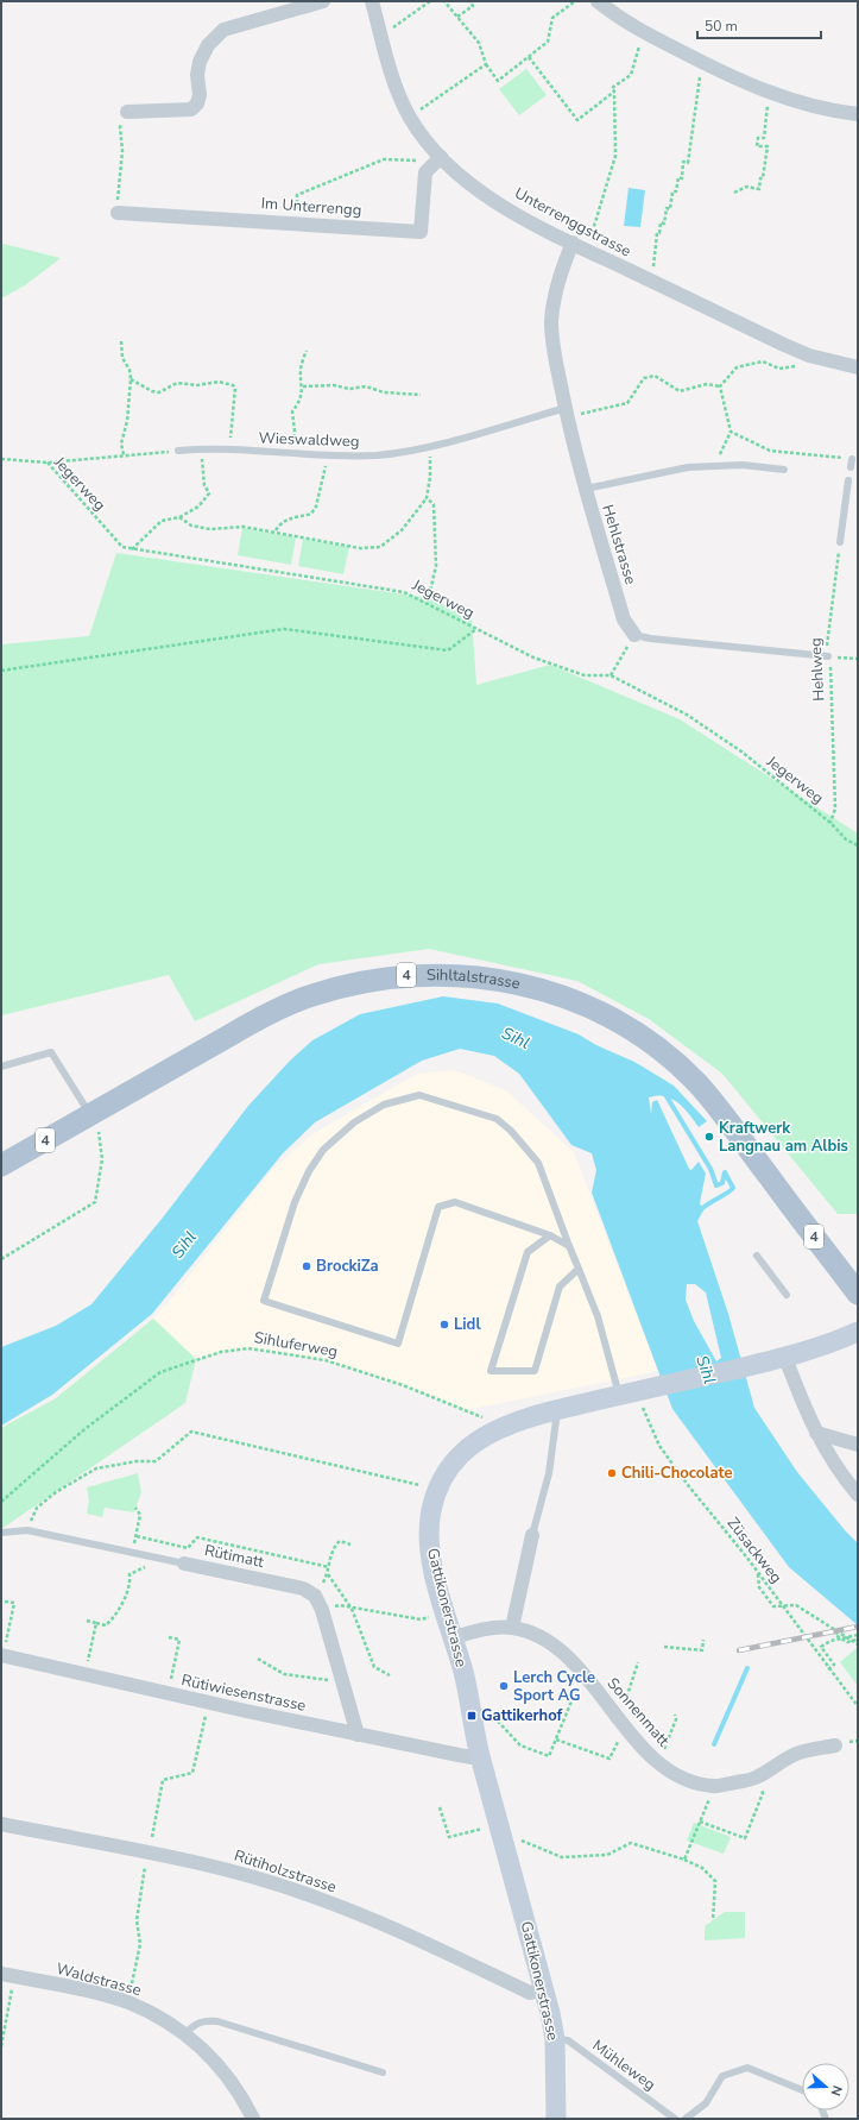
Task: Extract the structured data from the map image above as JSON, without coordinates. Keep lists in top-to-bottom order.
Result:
{
  "streets": {
    "main road": ["4", "Sihltalstrasse", "Gattikonerstrasse"],
    "street": [
      "Im Unterrengg",
      "Unterrenggstrasse",
      "Hehlstrasse",
      "Rütimatt",
      "Rütiwiesenstrasse",
      "Sonnenmatt",
      "Rütiholzstrasse",
      "Waldstrasse"
    ],
    "lane": ["Wieswaldweg", "Mühleweg"],
    "path": [
      "Jegerweg",
      "Hehlweg",
      "Sihluferweg",
      "Züsackweg"
    ]
  },
  "crossings": [
    ["Unterrenggstrasse", "Hehlstrasse"],
    ["Wieswaldweg", "Hehlstrasse"],
    ["Jegerweg", "Hehlweg"],
    ["Züsackweg", "Gattikonerstrasse"],
    ["Gattikonerstrasse", "Rütiwiesenstrasse"],
    ["Gattikonerstrasse", "Sonnenmatt"],
    ["Gattikonerstrasse", "Rütiholzstrasse"],
    ["Gattikonerstrasse", "Mühleweg"]
  ],
  "water": ["Sihl"],
  "places": {
    "other": [
      "Kraftwerk Langnau am Albis",
      "BrockiZa",
      "Lidl",
      "Chili-Chocolate",
      "Lerch Cycle Sport AG"
    ],
    "transit": ["Gattikerhof"]
  },
  "scale_bar": "50 m",
  "north": "right"
}
